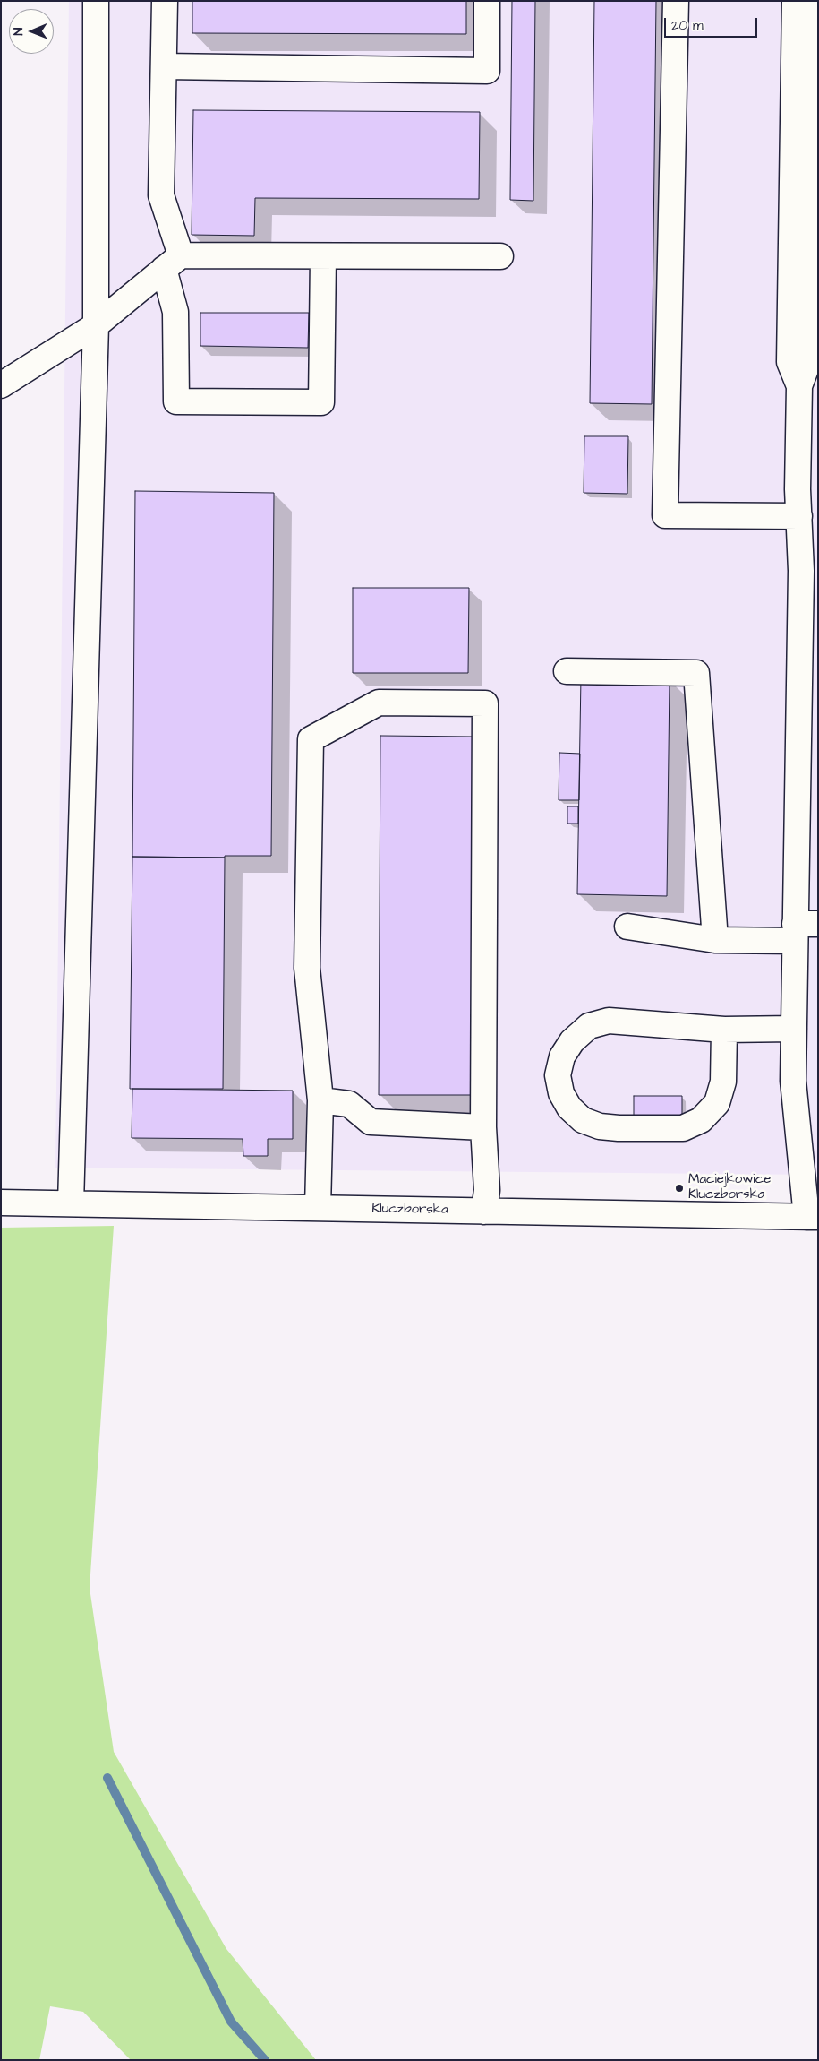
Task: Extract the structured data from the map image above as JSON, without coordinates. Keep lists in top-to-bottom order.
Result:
{
  "streets": {
    "street": ["Kluczborska"]
  },
  "places": ["Maciejkowice Kluczborska"],
  "scale_bar": "20 m",
  "north": "left"
}
